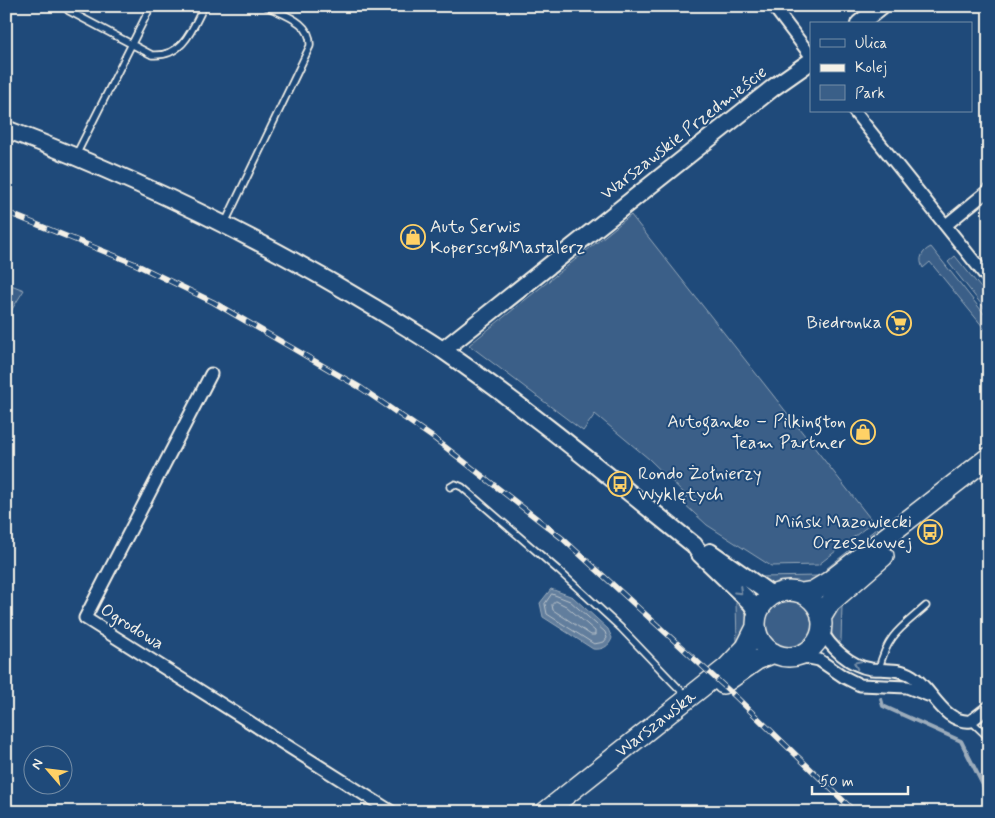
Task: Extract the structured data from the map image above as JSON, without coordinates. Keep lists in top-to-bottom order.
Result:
{
  "streets": {
    "main road": ["Warszawska"],
    "street": ["Warszawskie Przedmieście", "Ogrodowa"]
  },
  "places": {
    "shop": ["Auto Serwis Koperscy&Mastalerz", "Autoganko – Pilkington Team Partner"],
    "supermarket": ["Biedronka"],
    "bus stop": ["Rondo Żołnierzy Wyklętych", "Mińsk Mazowiecki Orzeszkowej"]
  },
  "legend": ["Ulica", "Kolej", "Park"],
  "scale_bar": "50 m",
  "north": "top left"
}
